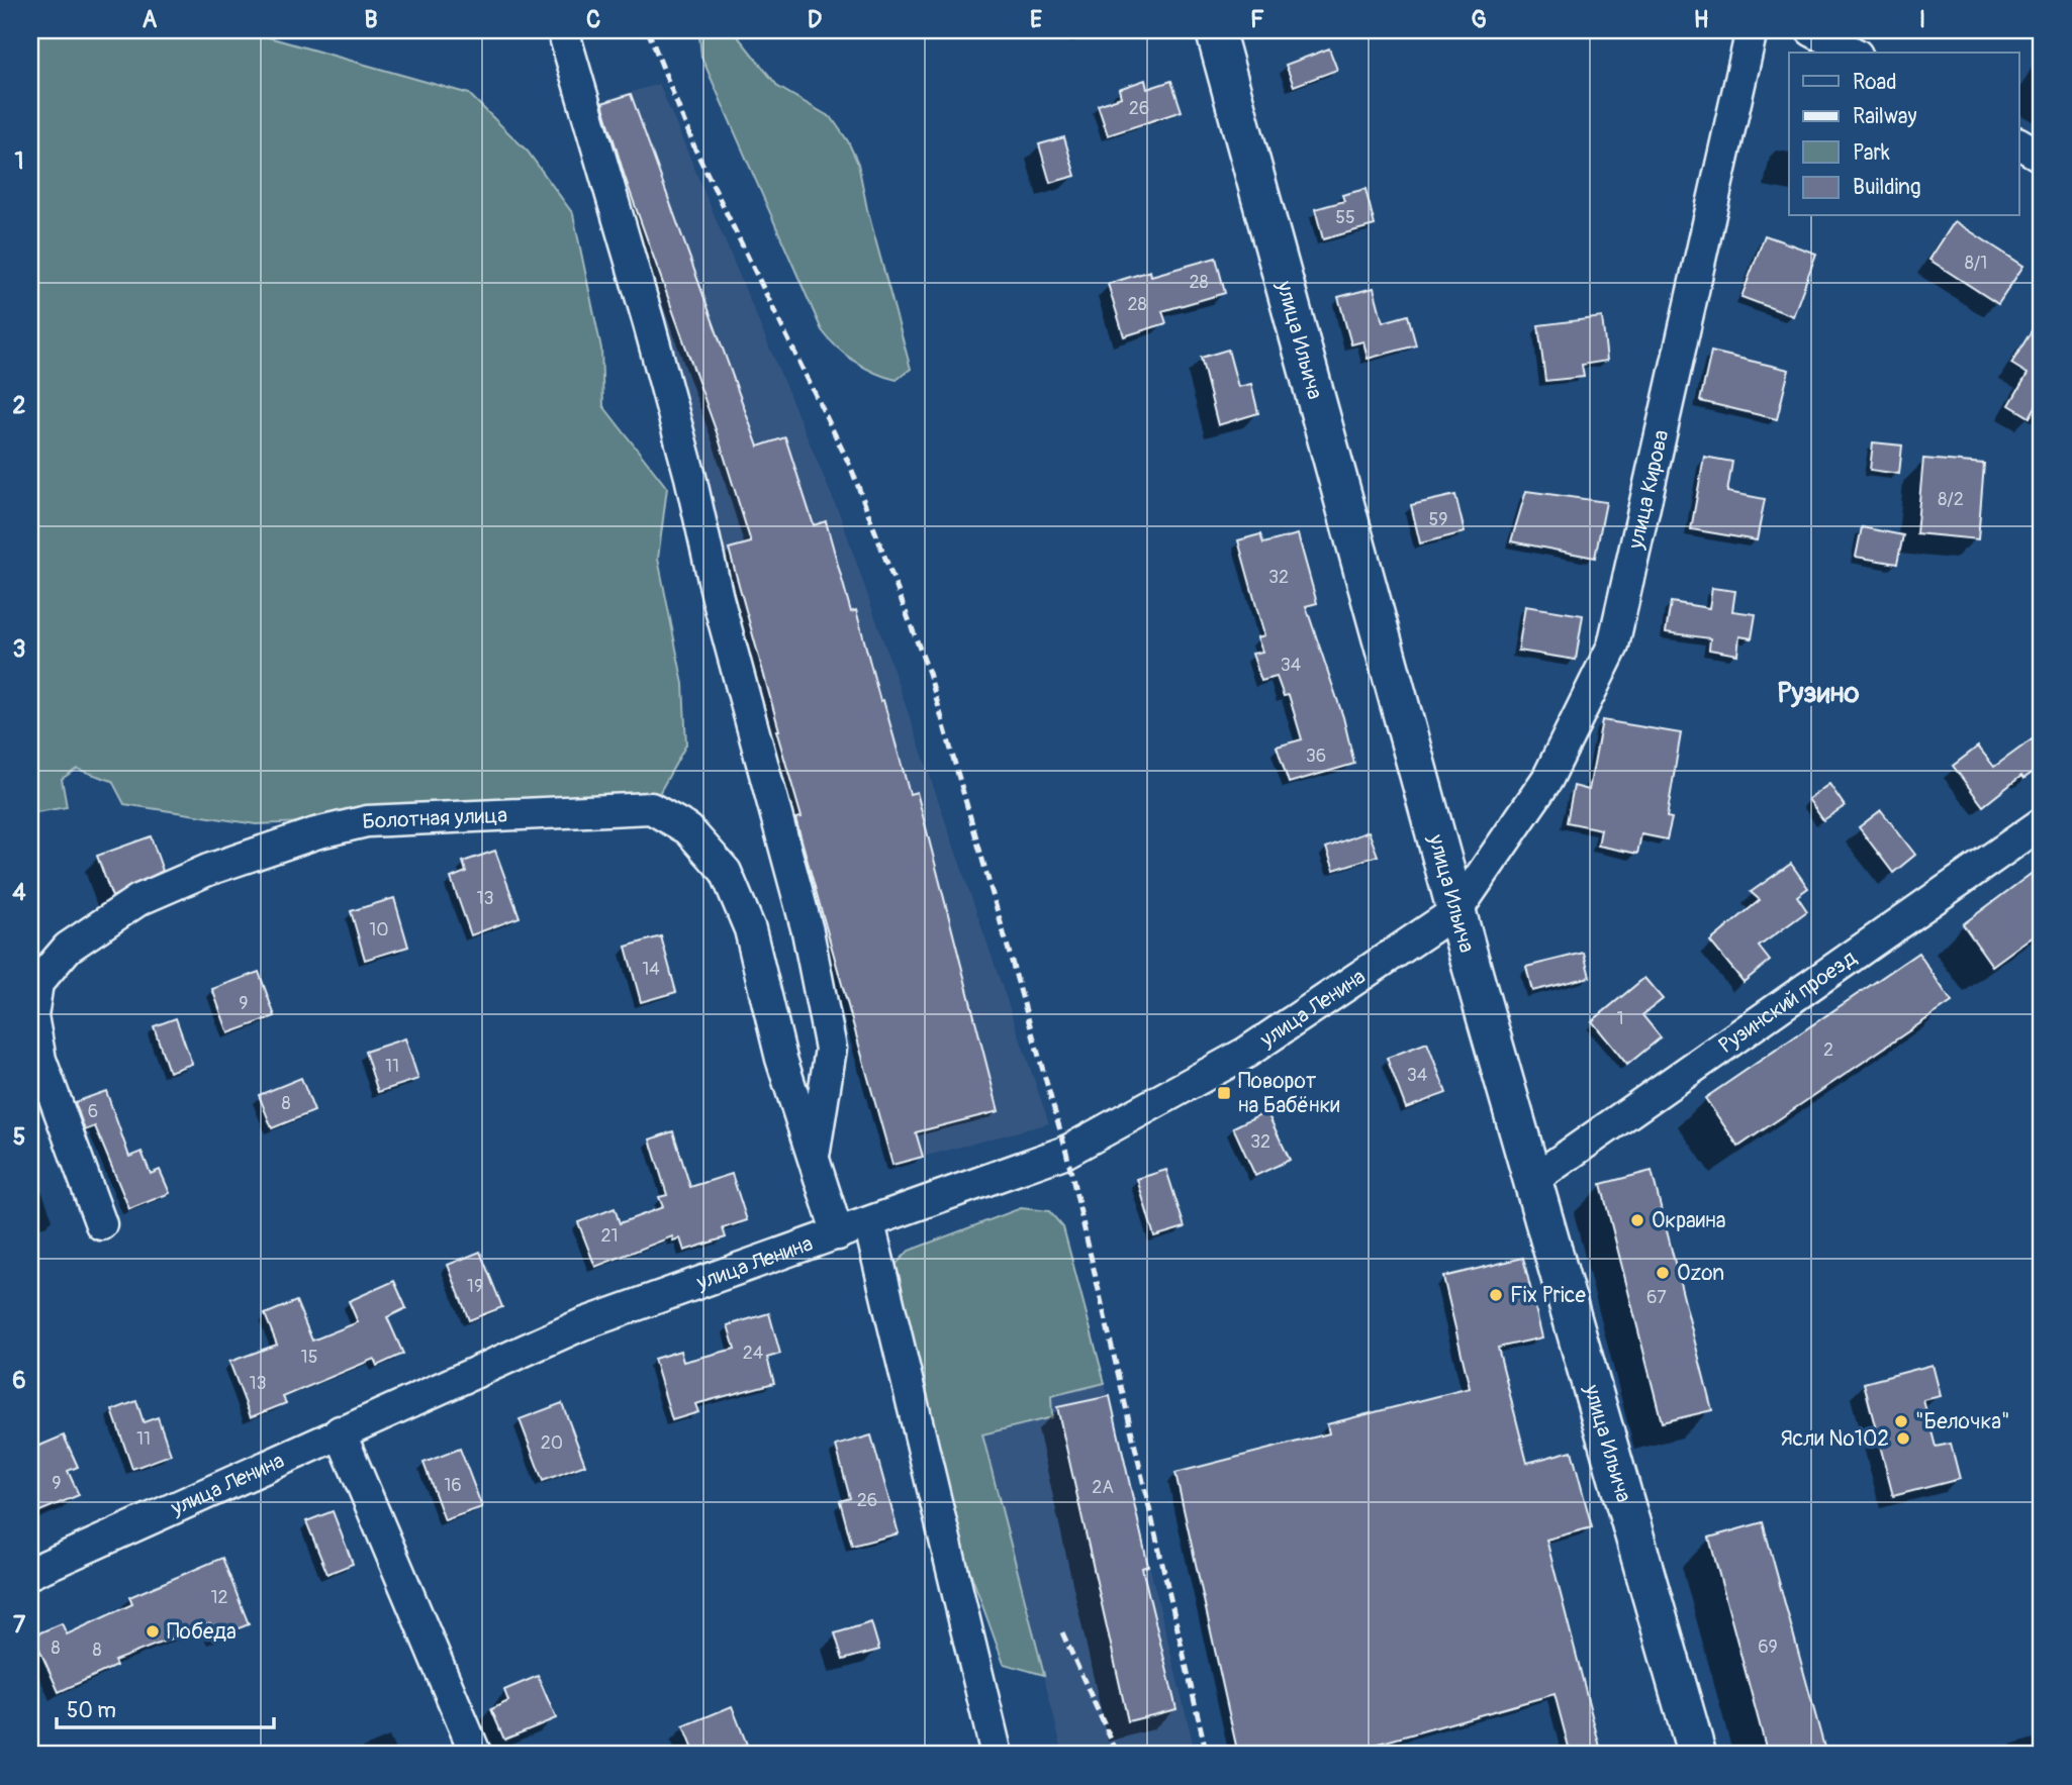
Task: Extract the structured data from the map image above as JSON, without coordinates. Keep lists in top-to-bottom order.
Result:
{
  "streets": {
    "main road": ["улица Ильича"],
    "street": [
      "улица Кирова",
      "Болотная улица",
      "Рузинский проезд",
      "улица Ленина"
    ]
  },
  "crossings": [
    ["улица Ильича", "улица Кирова"],
    ["улица Ильича", "Рузинский проезд"],
    ["улица Ильича", "улица Ленина"],
    ["улица Кирова", "улица Ленина"],
    ["Болотная улица", "улица Ленина"]
  ],
  "districts": ["Рузино"],
  "places": {
    "transit": ["Поворот на Бабёнки"],
    "other": [
      "Окраина",
      "Ozon",
      "Fix Price",
      "\"Белочка\"",
      "Ясли №102",
      "Победа"
    ]
  },
  "house_numbers": [
    "26",
    "55",
    "8/1",
    "28",
    "28",
    "8/2",
    "59",
    "32",
    "34",
    "36",
    "13",
    "10",
    "14",
    "9",
    "1",
    "2",
    "11",
    "34",
    "8",
    "6",
    "32",
    "21",
    "19",
    "67",
    "24",
    "15",
    "13",
    "11",
    "20",
    "9",
    "16",
    "2А",
    "26",
    "12",
    "69",
    "8",
    "8"
  ],
  "legend": [
    "Road",
    "Railway",
    "Park",
    "Building"
  ],
  "scale_bar": "50 m",
  "grid": {
    "columns": [
      "A",
      "B",
      "C",
      "D",
      "E",
      "F",
      "G",
      "H",
      "I"
    ],
    "rows": [
      "1",
      "2",
      "3",
      "4",
      "5",
      "6",
      "7"
    ]
  }
}
